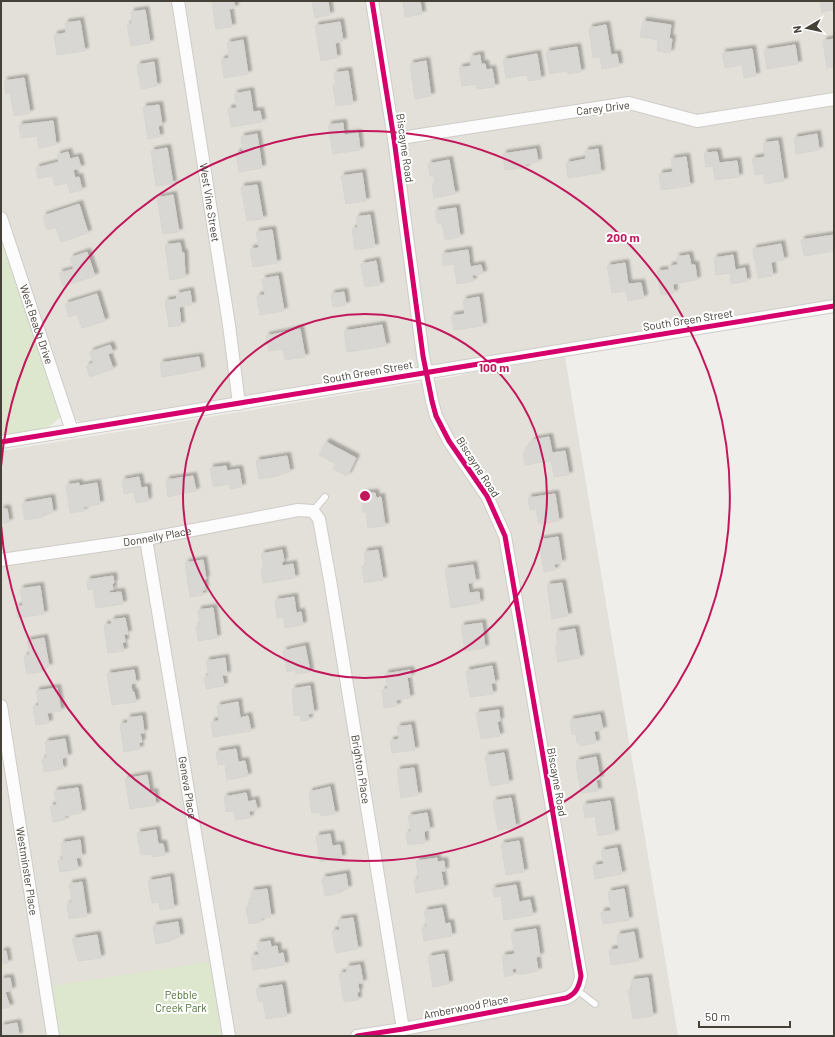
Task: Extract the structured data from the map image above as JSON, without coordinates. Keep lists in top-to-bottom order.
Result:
{
  "streets": {
    "street": [
      "Carey Drive",
      "Biscayne Road",
      "West Vine Street",
      "South Green Street",
      "West Beach Drive",
      "Donnelly Place",
      "Brighton Place",
      "Geneva Place",
      "Westminster Place",
      "Amberwood Place"
    ]
  },
  "crossings": [
    ["Carey Drive", "Biscayne Road"],
    ["Biscayne Road", "South Green Street"],
    ["Biscayne Road", "Amberwood Place"],
    ["West Vine Street", "South Green Street"],
    ["South Green Street", "West Beach Drive"],
    ["Donnelly Place", "Brighton Place"],
    ["Donnelly Place", "Geneva Place"],
    ["Brighton Place", "Amberwood Place"]
  ],
  "parks": ["Pebble Creek Park"],
  "scale_bar": "50 m",
  "north": "left",
  "rings": ["200 m", "100 m"]
}
